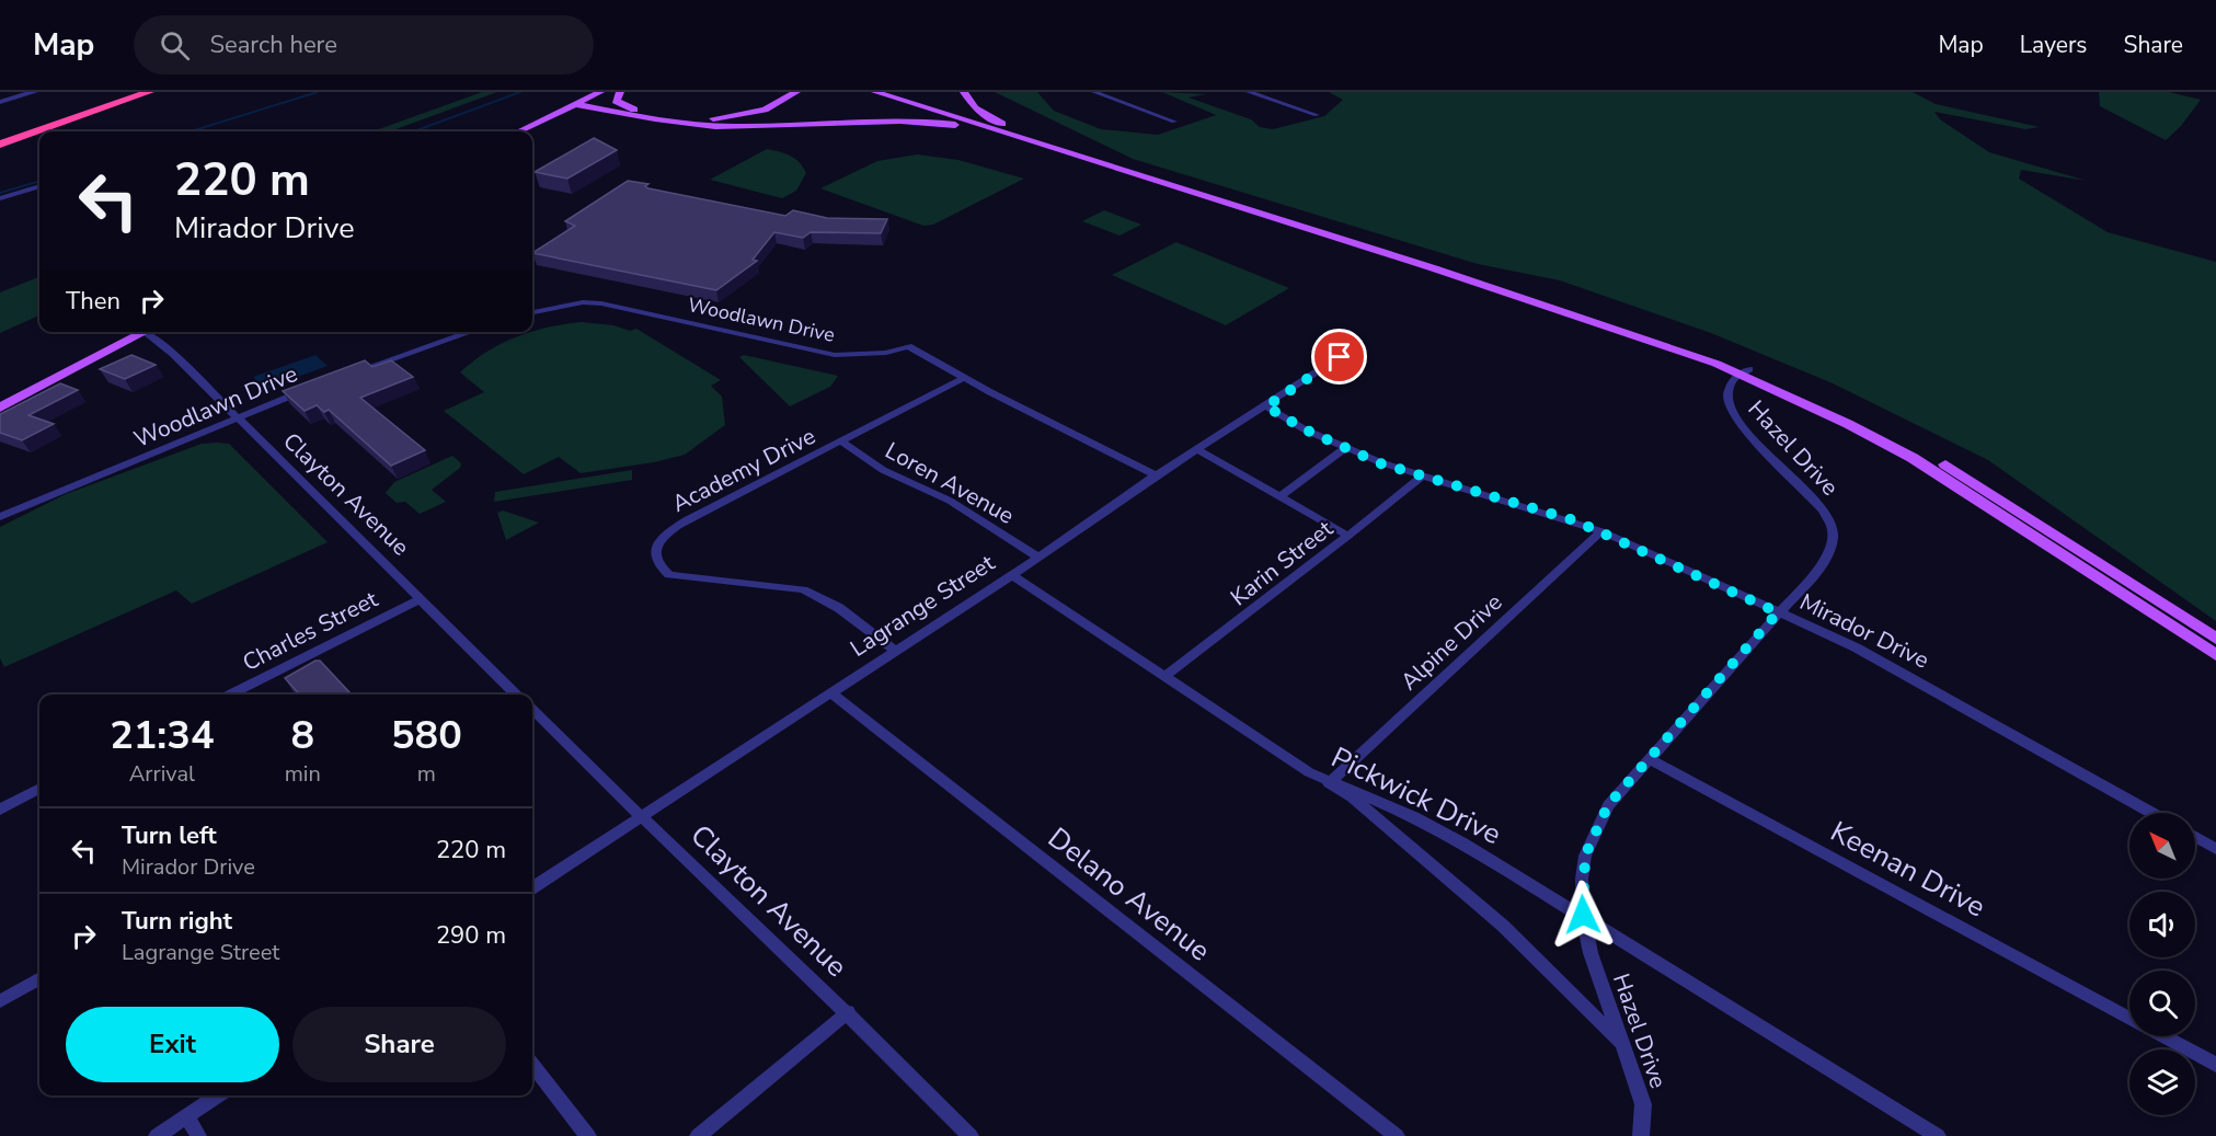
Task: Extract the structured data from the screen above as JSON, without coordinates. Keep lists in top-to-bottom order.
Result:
{
  "streets": {
    "street": [
      "Woodlawn Drive",
      "Hazel Drive",
      "Academy Drive",
      "Loren Avenue",
      "Clayton Avenue",
      "Karin Street",
      "Lagrange Street",
      "Charles Street",
      "Mirador Drive",
      "Alpine Drive",
      "Pickwick Drive",
      "Keenan Drive",
      "Delano Avenue"
    ]
  },
  "crossings": [
    ["Woodlawn Drive", "Academy Drive"],
    ["Woodlawn Drive", "Clayton Avenue"],
    ["Woodlawn Drive", "Lagrange Street"],
    ["Hazel Drive", "Mirador Drive"],
    ["Hazel Drive", "Pickwick Drive"],
    ["Hazel Drive", "Keenan Drive"],
    ["Academy Drive", "Loren Avenue"],
    ["Academy Drive", "Lagrange Street"],
    ["Loren Avenue", "Lagrange Street"],
    ["Clayton Avenue", "Lagrange Street"],
    ["Clayton Avenue", "Charles Street"],
    ["Karin Street", "Mirador Drive"],
    ["Karin Street", "Pickwick Drive"],
    ["Lagrange Street", "Mirador Drive"],
    ["Lagrange Street", "Pickwick Drive"],
    ["Lagrange Street", "Delano Avenue"],
    ["Mirador Drive", "Alpine Drive"],
    ["Alpine Drive", "Pickwick Drive"]
  ],
  "north": "top left",
  "page": {
    "header": "Map",
    "search": "Search here",
    "nav": ["Map", "Layers", "Share"],
    "turn": ["220 m", "Mirador Drive"],
    "then": "Then",
    "eta": [
      "21:34",
      "Arrival",
      "8",
      "min",
      "580",
      "m"
    ],
    "list": [
      {
        "name": "Turn left",
        "note": "Mirador Drive",
        "value": "220 m"
      },
      {
        "name": "Turn right",
        "note": "Lagrange Street",
        "value": "290 m"
      }
    ],
    "buttons": ["Exit", "Share"]
  }
}
